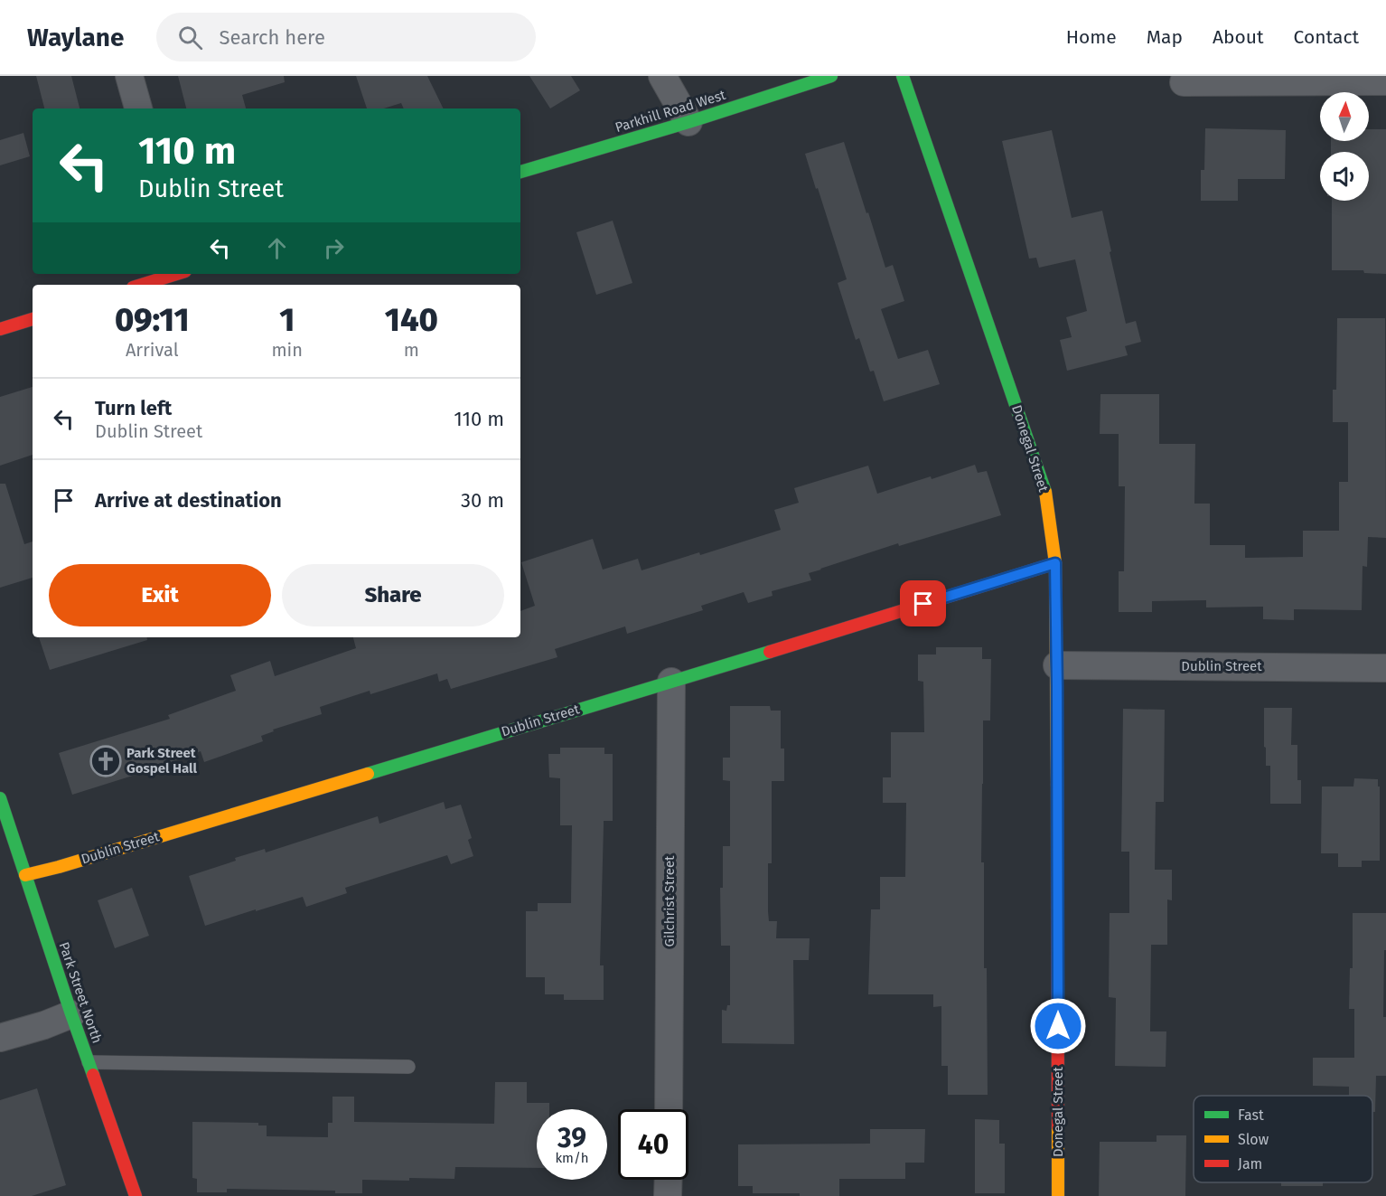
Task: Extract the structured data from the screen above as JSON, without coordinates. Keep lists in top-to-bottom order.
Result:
{
  "streets": {
    "street": [
      "Parkhill Road West",
      "Donegal Street",
      "Dublin Street",
      "Gilchrist Street",
      "Park Street North"
    ]
  },
  "crossings": [
    ["Donegal Street", "Dublin Street"],
    ["Dublin Street", "Gilchrist Street"],
    ["Dublin Street", "Park Street North"]
  ],
  "places": {
    "church": ["Park Street Gospel Hall"]
  },
  "legend": ["Fast", "Slow", "Jam"],
  "north": "top",
  "page": {
    "header": "Waylane",
    "search": "Search here",
    "nav": [
      "Home",
      "Map",
      "About",
      "Contact"
    ],
    "turn": ["110 m", "Dublin Street"],
    "eta": [
      "09:11",
      "Arrival",
      "1",
      "min",
      "140",
      "m"
    ],
    "list": [
      {
        "name": "Turn left",
        "note": "Dublin Street",
        "value": "110 m"
      },
      {
        "name": "Arrive at destination",
        "value": "30 m"
      }
    ],
    "buttons": ["Exit", "Share"],
    "speed": "39 km/h",
    "limit": "40"
  }
}
